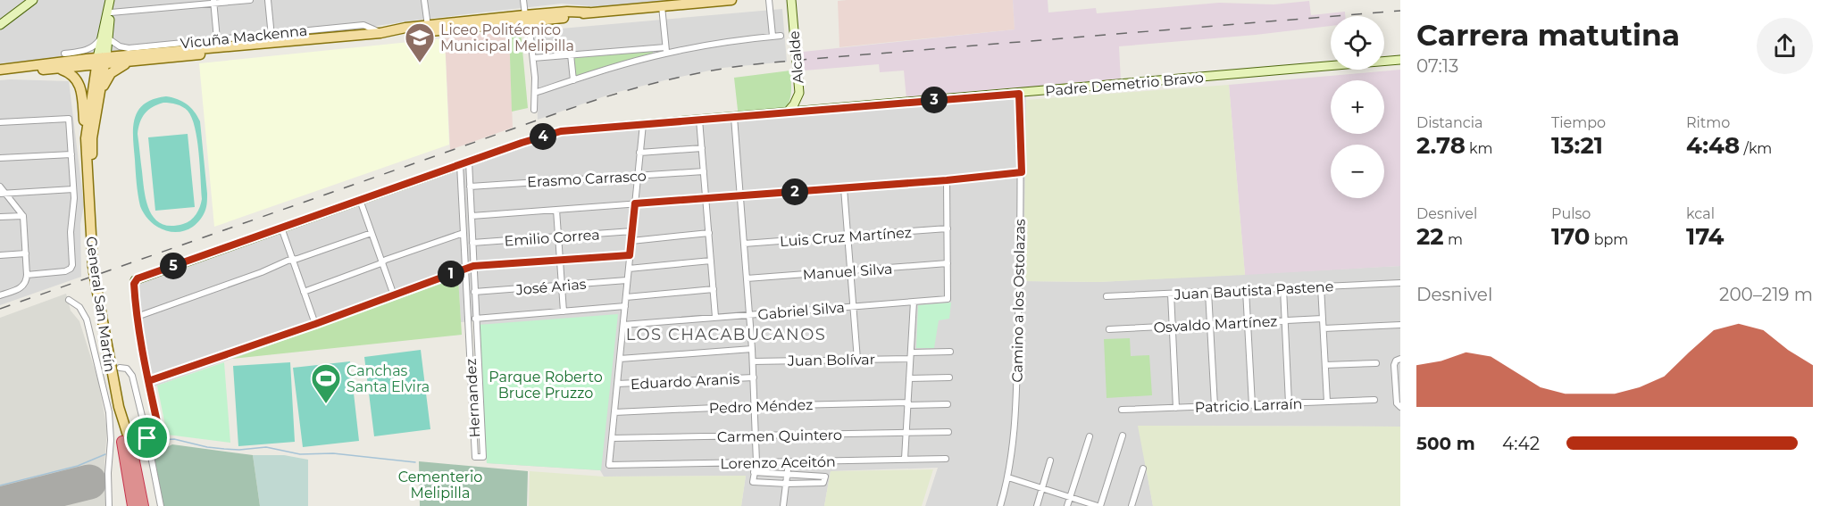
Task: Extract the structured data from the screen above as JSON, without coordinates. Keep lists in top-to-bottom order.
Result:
{
  "streets": {
    "main road": ["Vicuña Mackenna", "General San Martín"],
    "street": [
      "Alcalde",
      "Padre Demetrio Bravo",
      "Erasmo Carrasco",
      "Luis Cruz Martínez",
      "Emilio Correa",
      "Manuel Silva",
      "José Arias",
      "Juan Bautista Pastene",
      "Camino a los Ostolazas",
      "Gabriel Silva",
      "Osvaldo Martínez",
      "Juan Bolívar",
      "Eduardo Aranis",
      "Hernandez",
      "Patricio Larraín",
      "Pedro Méndez",
      "Carmen Quintero",
      "Lorenzo Aceitón"
    ]
  },
  "crossings": [
    ["Vicuña Mackenna", "General San Martín"],
    ["Alcalde", "Padre Demetrio Bravo"],
    ["Padre Demetrio Bravo", "Camino a los Ostolazas"],
    ["Padre Demetrio Bravo", "Hernandez"],
    ["Erasmo Carrasco", "Hernandez"],
    ["Emilio Correa", "Hernandez"],
    ["Manuel Silva", "Gabriel Silva"],
    ["José Arias", "Hernandez"],
    ["Carmen Quintero", "Lorenzo Aceitón"]
  ],
  "districts": ["LOS CHACABUCANOS"],
  "parks": ["Parque Roberto Bruce Pruzzo", "Cementerio Melipilla"],
  "places": {
    "school or university": ["Liceo Politécnico Municipal Melipilla"],
    "sports": ["Canchas Santa Elvira"]
  },
  "page": {
    "heading": ["Carrera matutina", "07:13"],
    "map_buttons": ["+", "−"],
    "pins": [
      "3",
      "4",
      "2",
      "5",
      "1"
    ],
    "stats": [
      ["Distancia", "2.78 km"],
      ["Tiempo", "13:21"],
      ["Ritmo", "4:48 /km"],
      ["Desnivel", "22 m"],
      ["Pulso", "170 bpm"],
      ["kcal", "174"]
    ],
    "chart": ["Desnivel", "200–219 m"],
    "list": [
      {
        "name": "500 m",
        "note": "4:42"
      }
    ]
  }
}
